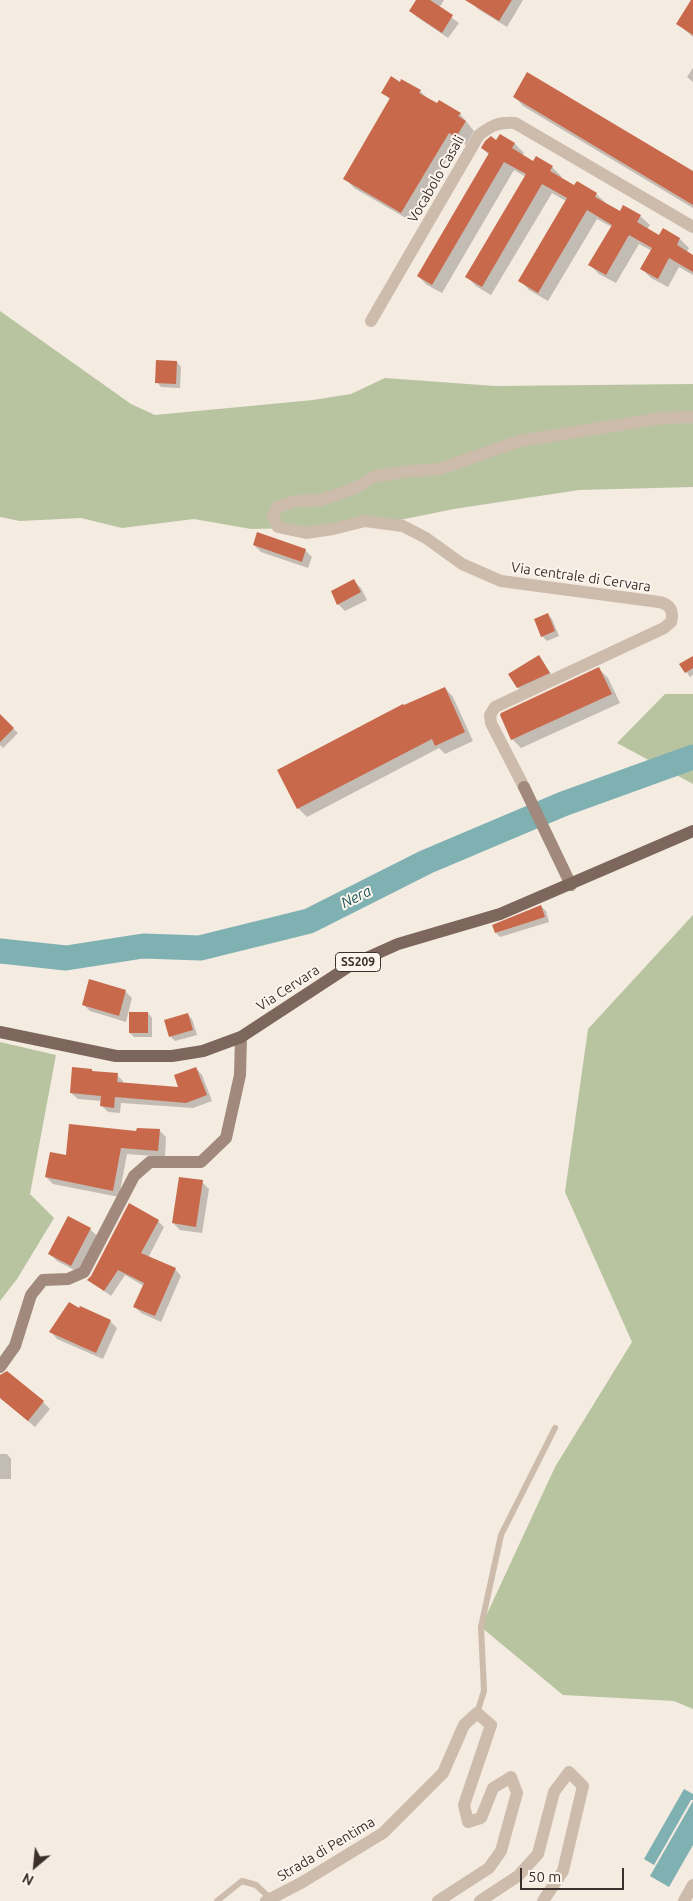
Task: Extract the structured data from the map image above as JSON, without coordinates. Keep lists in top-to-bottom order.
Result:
{
  "streets": {
    "main road": ["SS209", "Via Cervara"],
    "street": ["Vocabolo Casali", "Via centrale di Cervara", "Strada di Pentima"]
  },
  "crossings": [
    ["Via centrale di Cervara", "Via Cervara"]
  ],
  "water": ["Nera"],
  "scale_bar": "50 m",
  "north": "bottom left"
}
